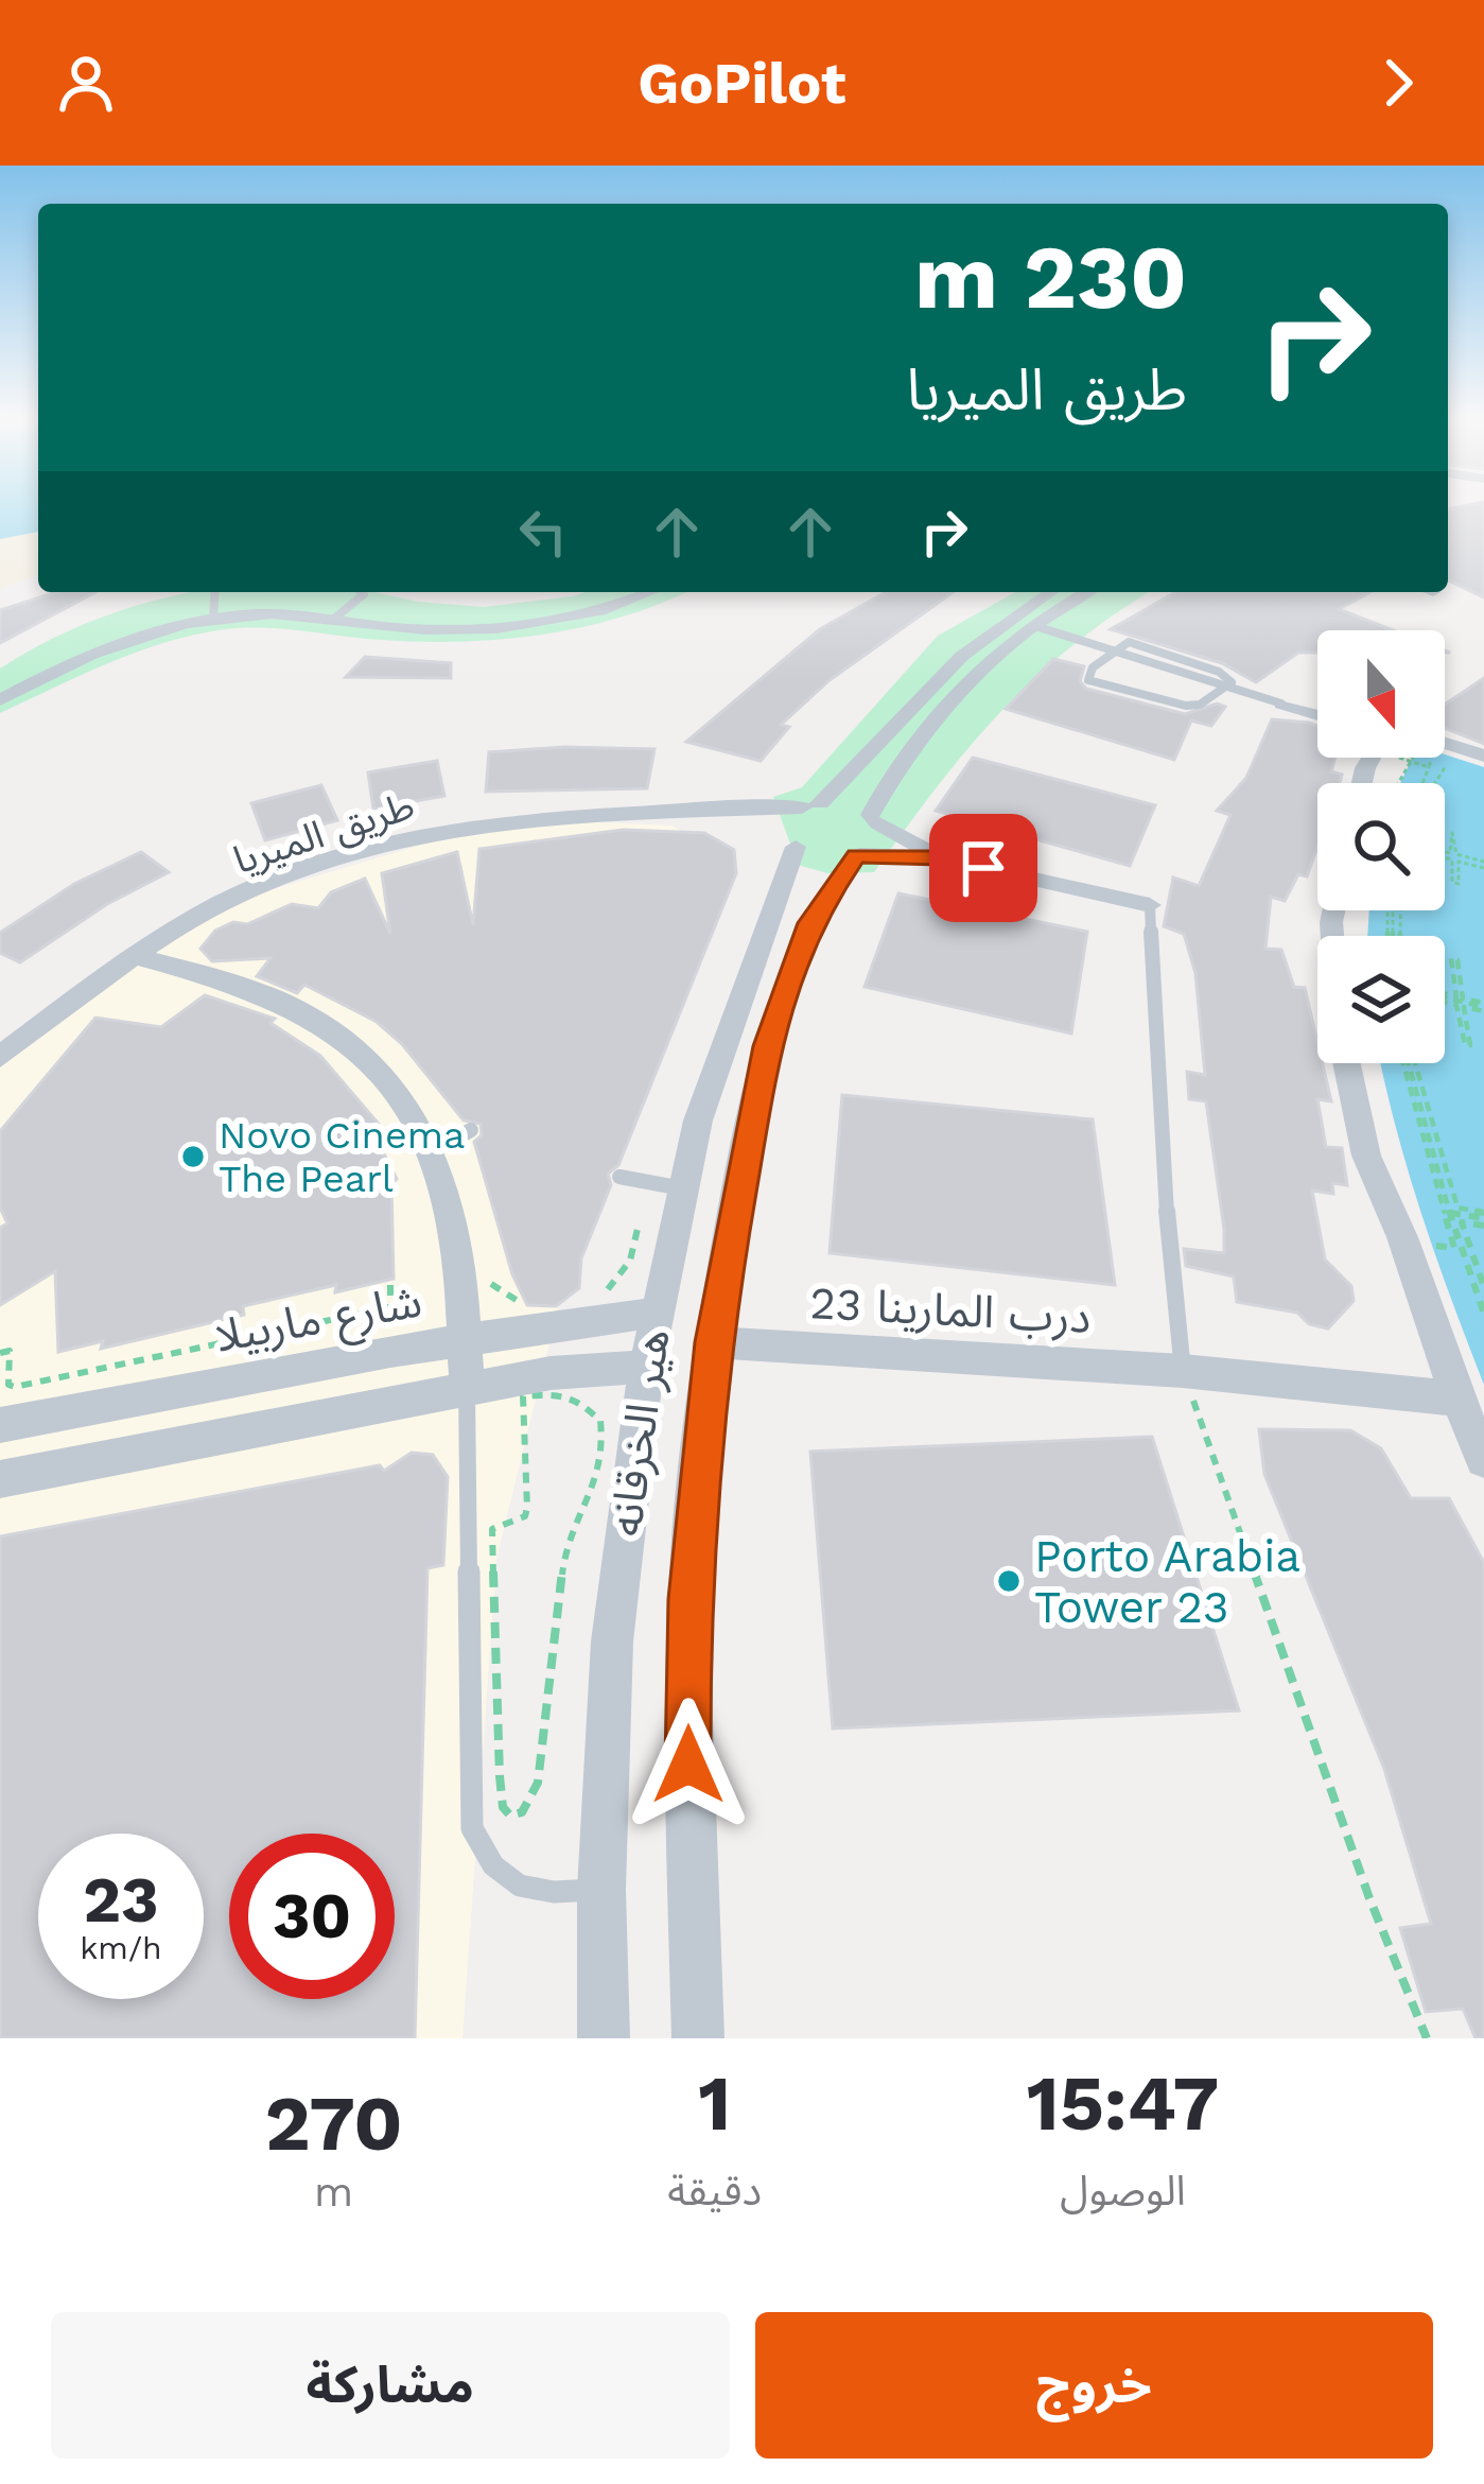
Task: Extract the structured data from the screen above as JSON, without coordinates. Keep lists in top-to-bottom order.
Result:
{
  "streets": {
    "street": [
      "طريق الميريا",
      "درب المارينا 23",
      "شارع ماربيلا",
      "هير الخرقانه"
    ]
  },
  "crossings": [
    ["طريق الميريا", "هير الخرقانه"],
    ["درب المارينا 23", "هير الخرقانه"],
    ["شارع ماربيلا", "هير الخرقانه"]
  ],
  "places": ["Novo Cinema The Pearl", "Porto Arabia Tower 23"],
  "north": "bottom",
  "page": {
    "header": "GoPilot",
    "turn": ["230 m", "طريق الميريا"],
    "speed": "23 km/h",
    "limit": "30",
    "eta": [
      "15:47",
      "الوصول",
      "1",
      "دقيقة",
      "270",
      "m"
    ],
    "buttons": ["خروج", "مشاركة"]
  }
}
